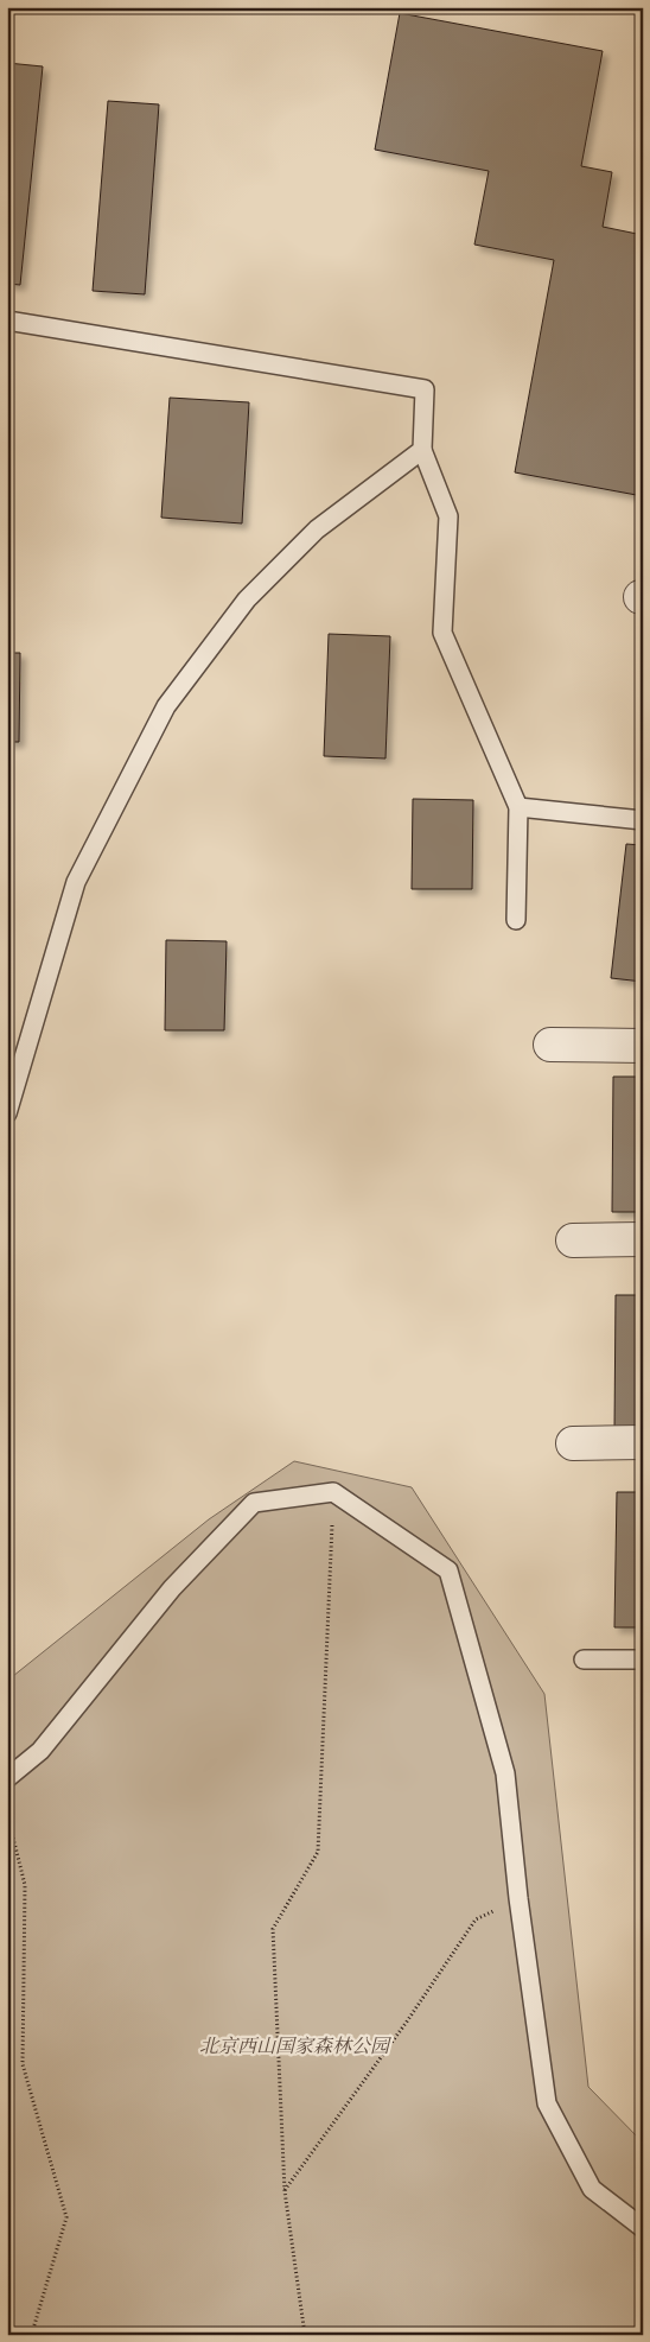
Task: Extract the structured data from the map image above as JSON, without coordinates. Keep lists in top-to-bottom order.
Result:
{
  "parks": ["北京西山国家森林公园"]
}
